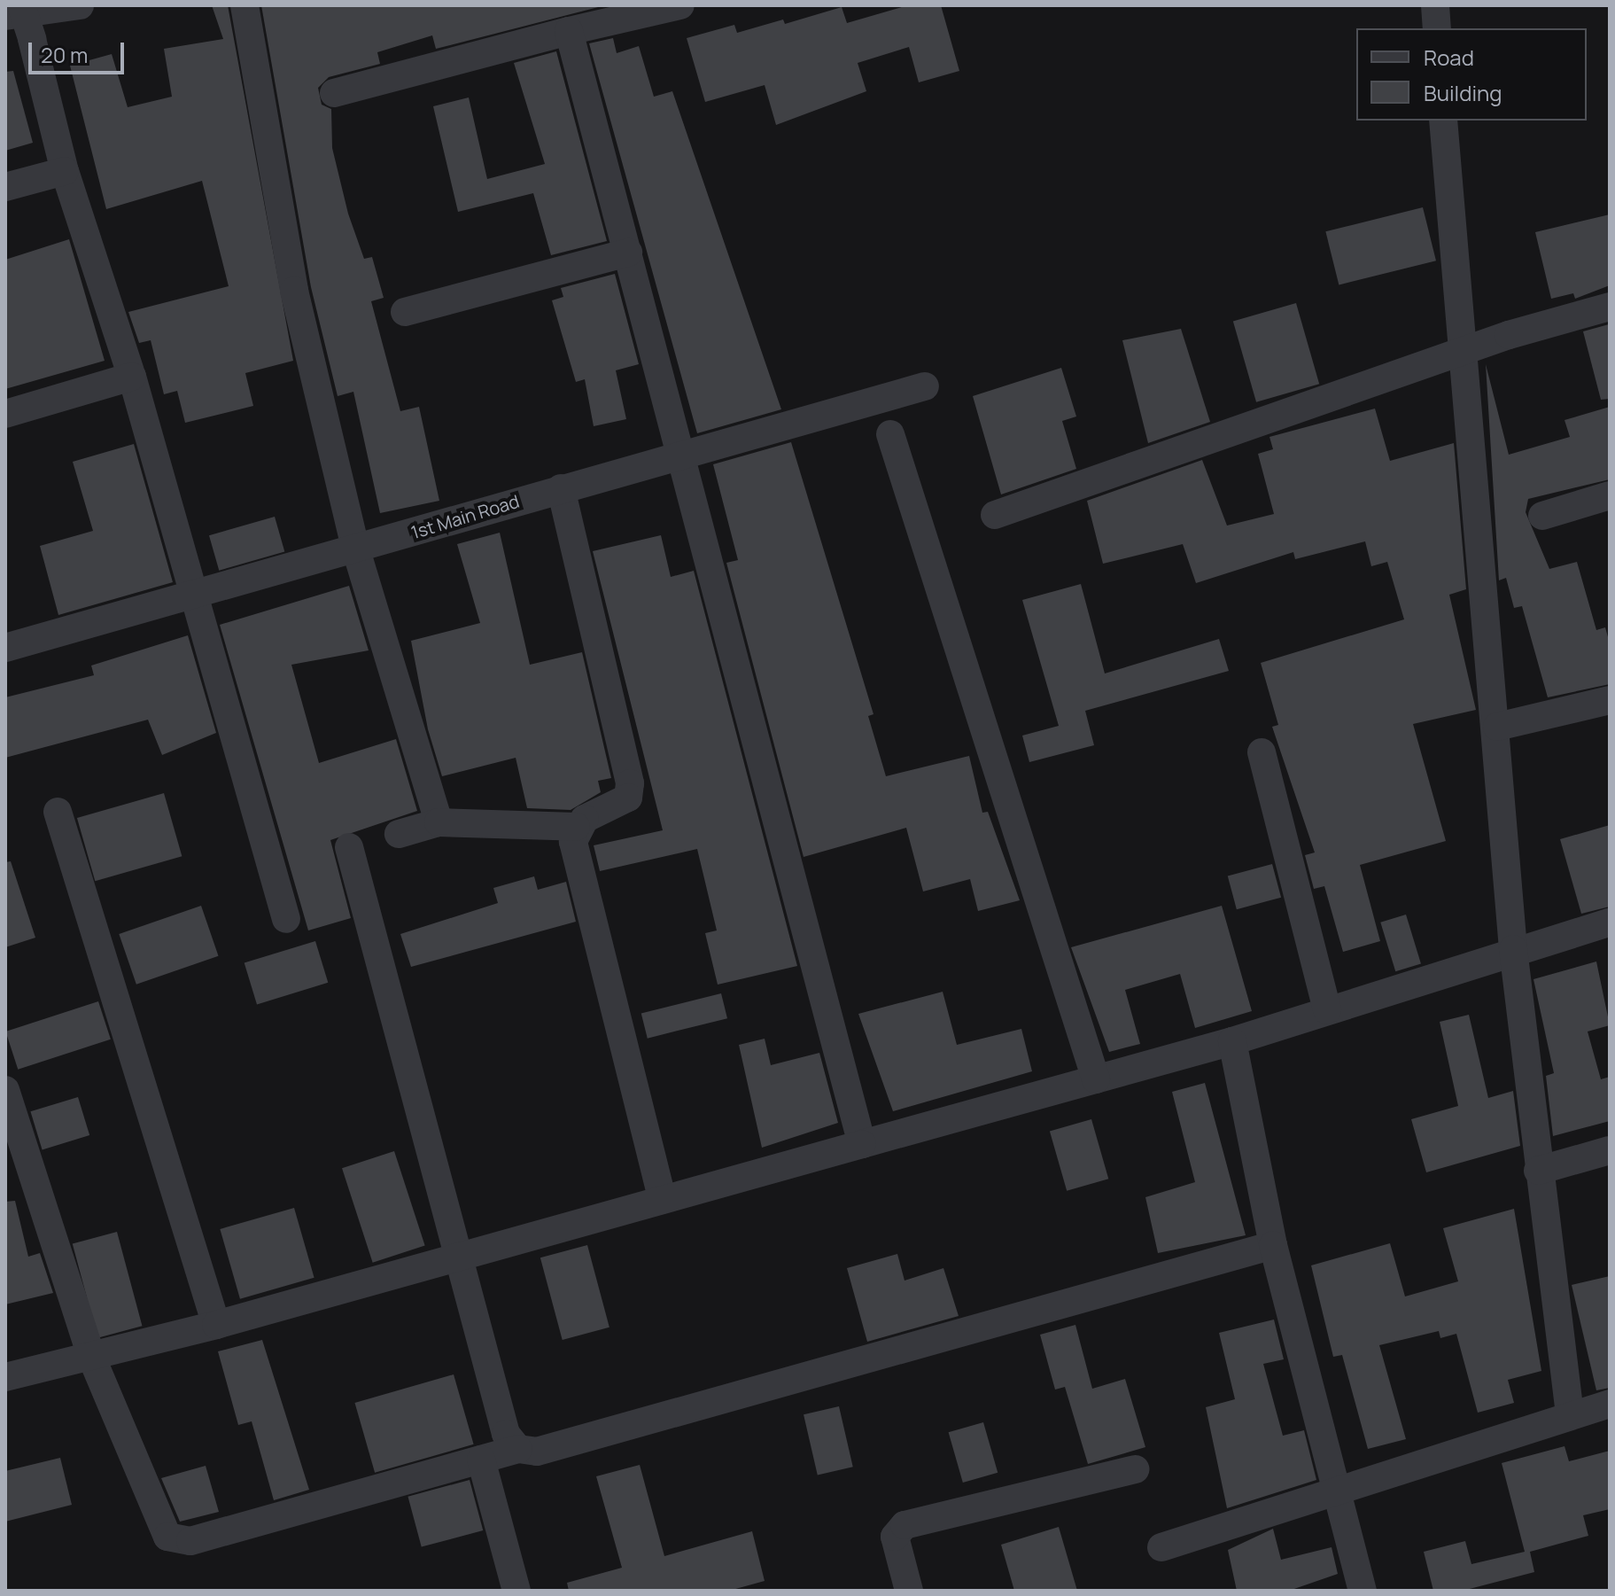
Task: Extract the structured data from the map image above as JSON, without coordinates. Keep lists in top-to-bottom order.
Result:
{
  "streets": {
    "street": ["1st Main Road"]
  },
  "legend": ["Road", "Building"],
  "scale_bar": "20 m"
}
